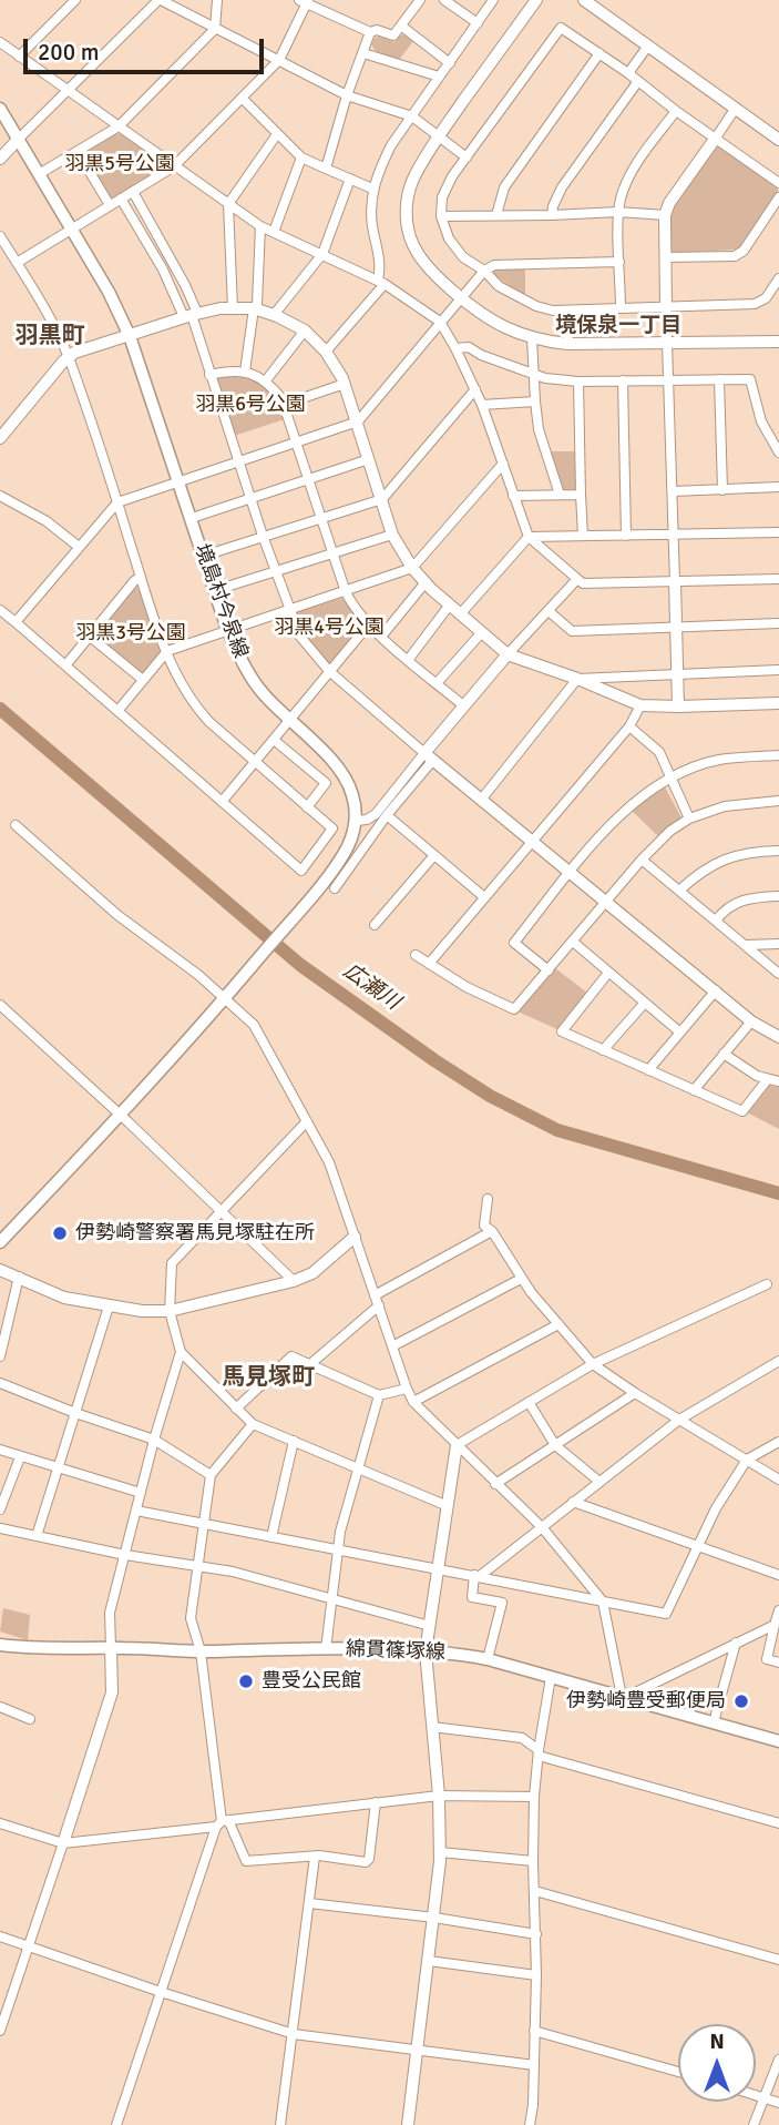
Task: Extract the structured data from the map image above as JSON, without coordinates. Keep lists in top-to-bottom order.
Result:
{
  "streets": {
    "main road": ["境島村今泉線", "綿貫篠塚線"]
  },
  "districts": ["境保泉一丁目", "羽黒町", "馬見塚町"],
  "water": ["広瀬川"],
  "parks": [
    "羽黒5号公園",
    "羽黒6号公園",
    "羽黒4号公園",
    "羽黒3号公園"
  ],
  "places": ["伊勢崎警察署馬見塚駐在所", "豊受公民館", "伊勢崎豊受郵便局"],
  "scale_bar": "200 m",
  "north": "top"
}
